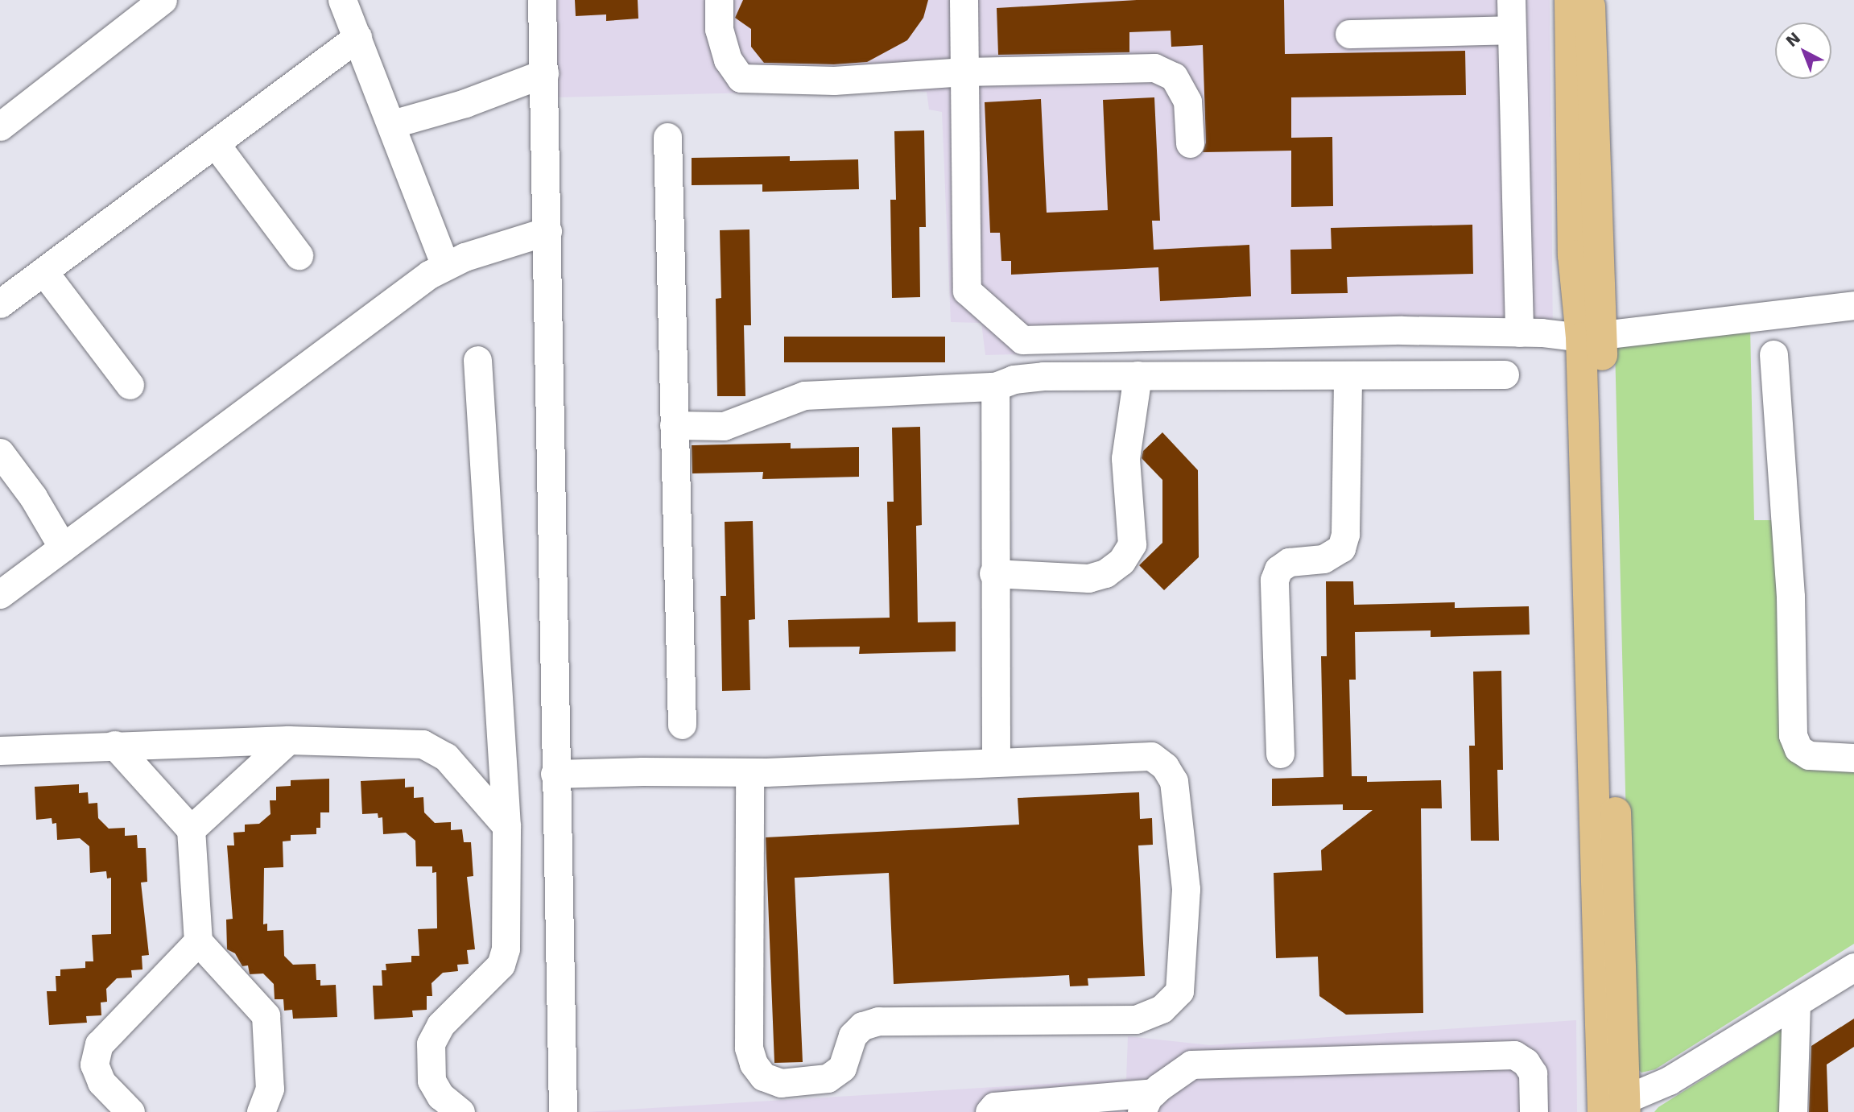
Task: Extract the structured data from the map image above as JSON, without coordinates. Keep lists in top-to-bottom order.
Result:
{
  "north": "top left"
}
